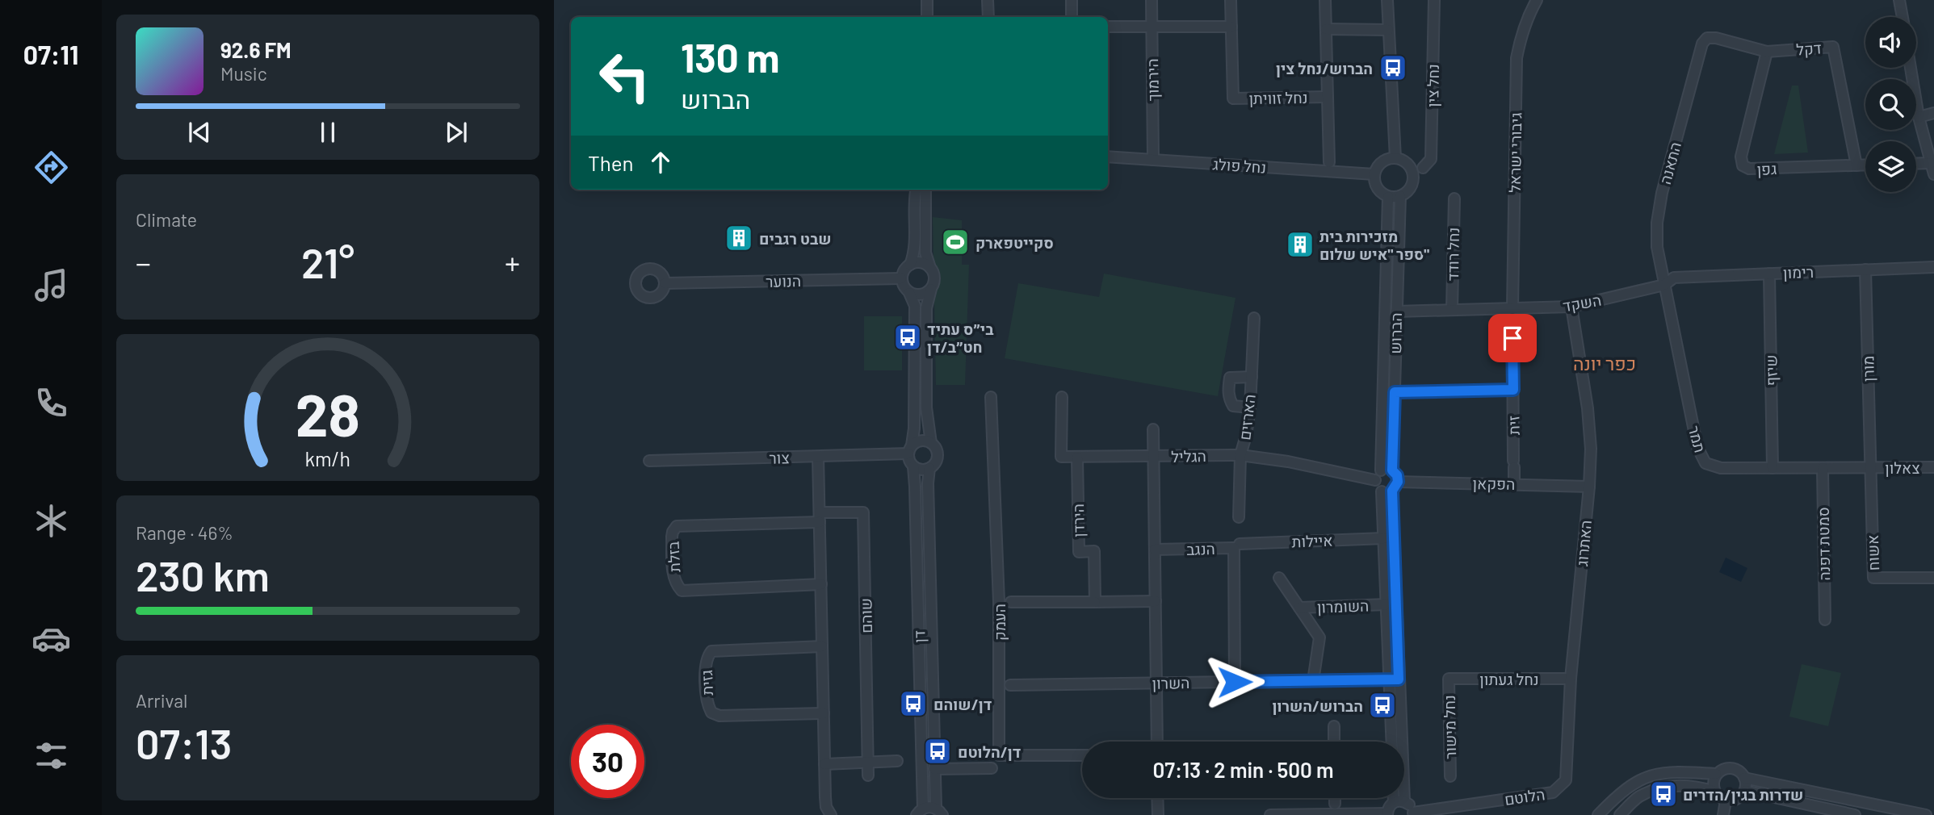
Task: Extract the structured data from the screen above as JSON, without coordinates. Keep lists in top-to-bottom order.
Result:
{
  "streets": {
    "street": [
      "דקל",
      "הירמוך",
      "נחל צין",
      "נחל זוויתן",
      "גיבורי ישראל",
      "התאנה",
      "נחל פולג",
      "גפן",
      "נחל רודד",
      "רימון",
      "הנוער",
      "השקד",
      "הברוש",
      "מורן",
      "שיזף",
      "הארזים",
      "זית",
      "תמר",
      "הגליל",
      "צור",
      "צאלון",
      "הפקאן",
      "הירדן",
      "איילות",
      "האתרוג",
      "סמטת דפנה",
      "הנגב",
      "אשוח",
      "בזלת",
      "השומרון",
      "שוהם",
      "העמק",
      "דן",
      "נחל געתון",
      "גזית",
      "השרון",
      "נחל מישור",
      "הלוטם"
    ]
  },
  "crossings": [
    ["דקל", "התאנה"],
    ["דקל", "גפן"],
    ["הירמוך", "נחל פולג"],
    ["גיבורי ישראל", "השקד"],
    ["התאנה", "רימון"],
    ["התאנה", "השקד"],
    ["התאנה", "תמר"],
    ["נחל פולג", "הברוש"],
    ["נחל רודד", "השקד"],
    ["רימון", "השקד"],
    ["רימון", "מורן"],
    ["רימון", "שיזף"],
    ["רימון", "תמר"],
    ["השקד", "הברוש"],
    ["השקד", "תמר"],
    ["השקד", "האתרוג"],
    ["הברוש", "הגליל"],
    ["הברוש", "הפקאן"],
    ["מורן", "תמר"],
    ["מורן", "צאלון"],
    ["מורן", "אשוח"],
    ["שיזף", "תמר"],
    ["הארזים", "הגליל"],
    ["זית", "הפקאן"],
    ["תמר", "צאלון"],
    ["תמר", "סמטת דפנה"],
    ["תמר", "אשוח"],
    ["הגליל", "הפקאן"],
    ["הגליל", "הירדן"],
    ["צור", "דן"],
    ["צאלון", "אשוח"],
    ["הפקאן", "האתרוג"],
    ["האתרוג", "נחל געתון"],
    ["האתרוג", "הלוטם"],
    ["הנגב", "השרון"],
    ["בזלת", "שוהם"],
    ["השומרון", "השרון"],
    ["נחל געתון", "נחל מישור"]
  ],
  "districts": ["כפר יונה"],
  "places": {
    "bus stop": [
      "הברוש/נחל צין",
      "בי״ס עתיד חט״ב/דן",
      "דן/שוהם",
      "הברוש/השרון",
      "דן/הלוטם",
      "שדרות בגין/הדרים"
    ],
    "building": ["שבט רגבים", "מזכירות בית ספר \"איש שלום\""],
    "sports": ["סקייטפארק"]
  },
  "page": {
    "tabs": "07:11",
    "turn": ["130 m", "הברוש"],
    "song": ["92.6 FM", "Music"],
    "then": "Then",
    "tile": [
      "Climate",
      ["Range · 46%", "230 km"],
      ["Arrival", "07:13"]
    ],
    "heat": ["−", "21°", "+"],
    "limit": "30",
    "trip": "07:13 · 2 min · 500 m",
    "gauge": ["28", "km/h"]
  }
}
